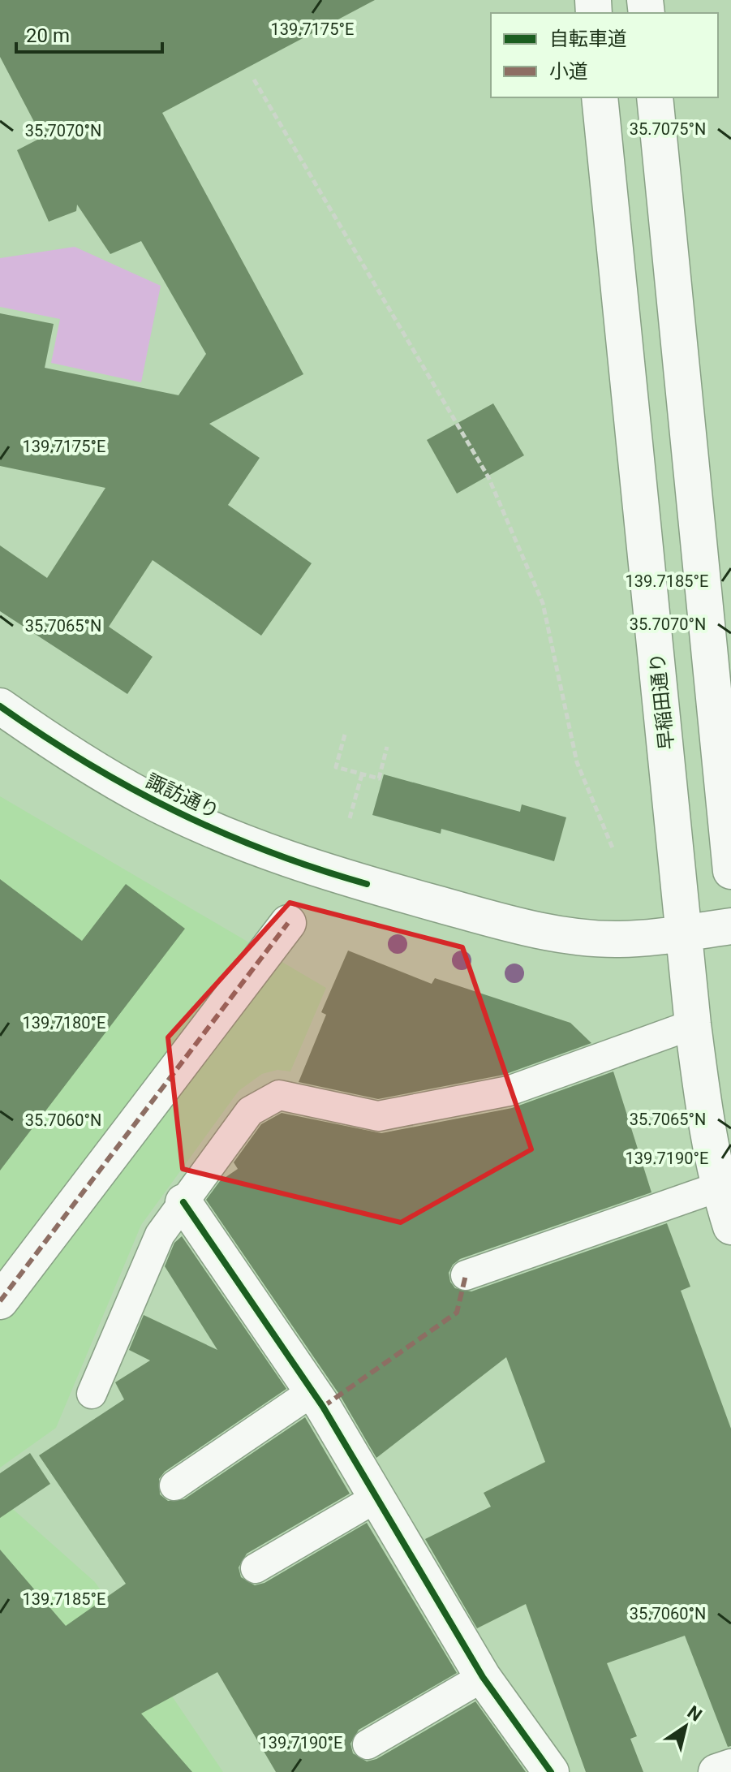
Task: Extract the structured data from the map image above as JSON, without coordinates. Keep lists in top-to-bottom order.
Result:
{
  "streets": {
    "main road": ["早稲田通り", "諏訪通り"]
  },
  "crossings": [
    ["早稲田通り", "諏訪通り"]
  ],
  "legend": ["自転車道", "小道"],
  "scale_bar": "20 m",
  "north": "top right",
  "coordinates": [
    "139.7175°E",
    "35.7075°N",
    "35.7070°N",
    "139.7185°E",
    "35.7065°N",
    "139.7180°E",
    "35.7060°N",
    "139.7190°E"
  ]
}
